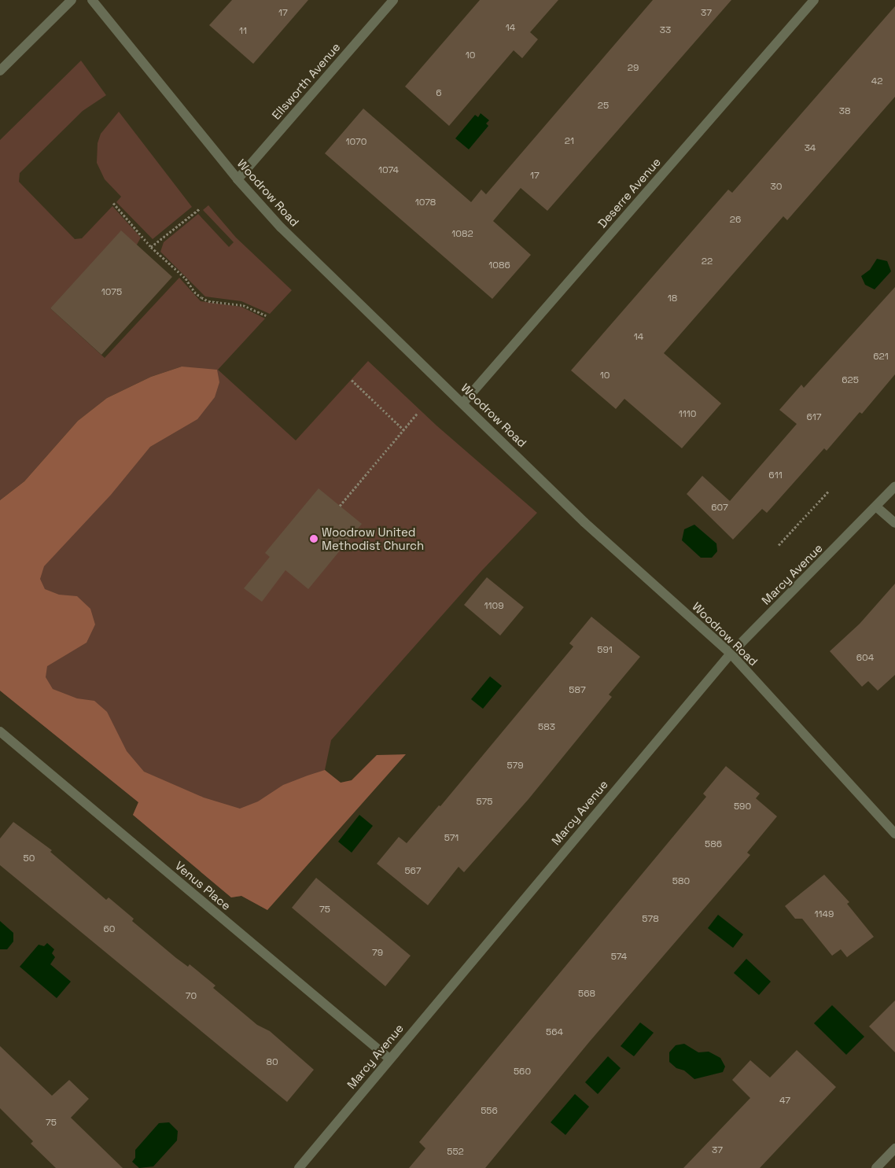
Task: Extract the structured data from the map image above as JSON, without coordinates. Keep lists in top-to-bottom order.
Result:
{
  "streets": {
    "street": [
      "Ellsworth Avenue",
      "Woodrow Road",
      "Deserre Avenue",
      "Marcy Avenue",
      "Venus Place"
    ]
  },
  "crossings": [
    ["Ellsworth Avenue", "Woodrow Road"],
    ["Woodrow Road", "Deserre Avenue"],
    ["Woodrow Road", "Marcy Avenue"],
    ["Marcy Avenue", "Venus Place"]
  ],
  "places": ["Woodrow United Methodist Church"],
  "house_numbers": [
    "17",
    "37",
    "14",
    "33",
    "11",
    "10",
    "29",
    "42",
    "6",
    "25",
    "38",
    "21",
    "1070",
    "34",
    "1074",
    "17",
    "30",
    "1078",
    "26",
    "1082",
    "22",
    "1086",
    "1075",
    "18",
    "14",
    "621",
    "10",
    "625",
    "1110",
    "617",
    "611",
    "607",
    "1109",
    "591",
    "604",
    "587",
    "583",
    "579",
    "575",
    "590",
    "571",
    "586",
    "50",
    "567",
    "580",
    "75",
    "1149",
    "578",
    "60",
    "79",
    "574",
    "568",
    "70",
    "564",
    "80",
    "560",
    "47",
    "556",
    "75",
    "37",
    "552"
  ]
}
